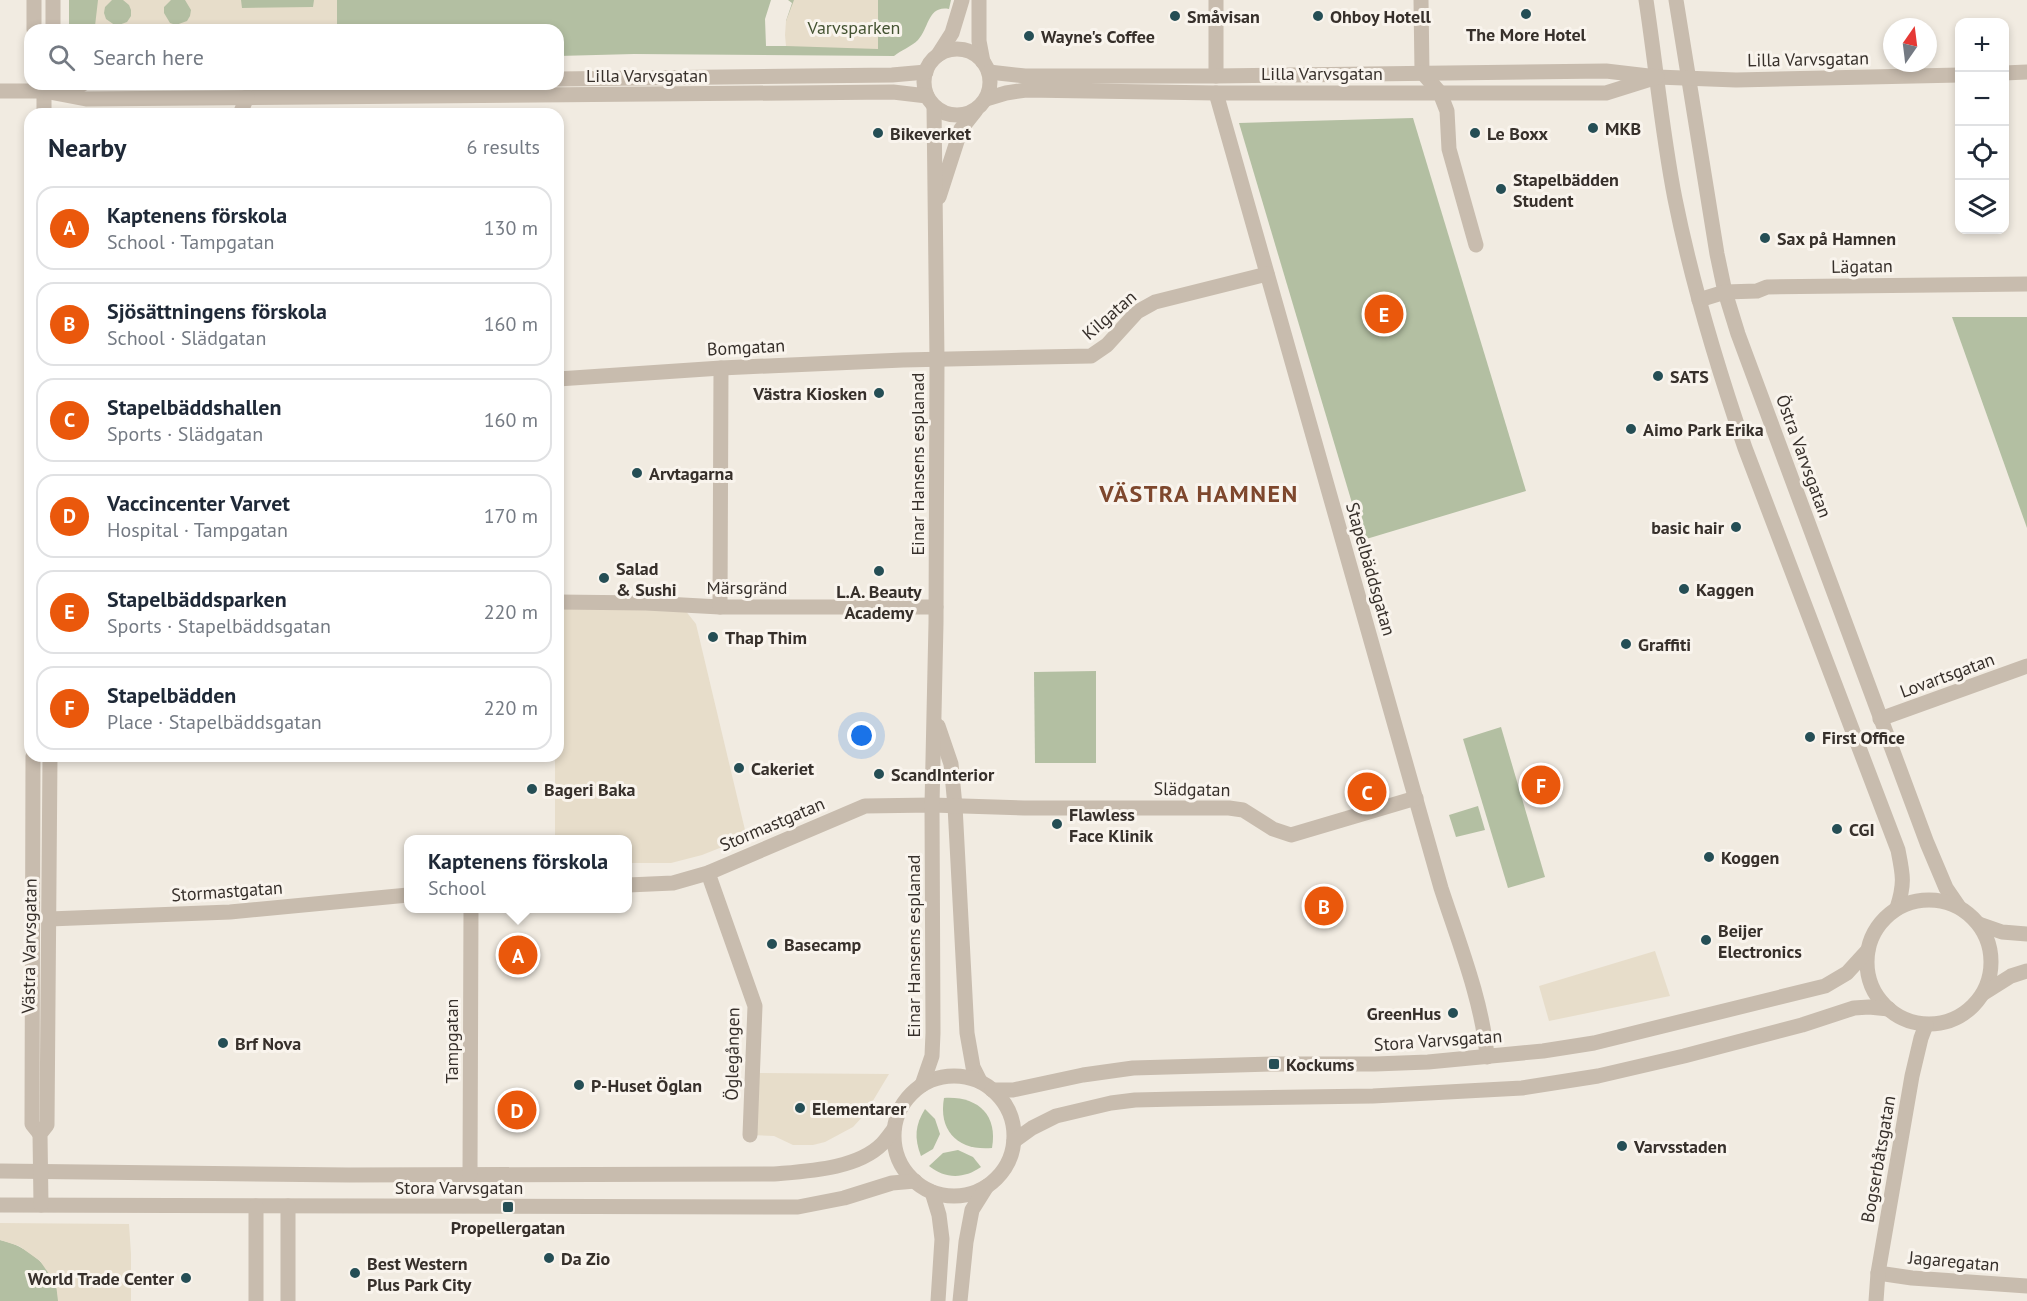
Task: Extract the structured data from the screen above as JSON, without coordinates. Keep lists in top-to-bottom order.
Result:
{
  "streets": {
    "street": [
      "Lilla Varvsgatan",
      "Lägatan",
      "Kilgatan",
      "Bomgatan",
      "Östra Varvsgatan",
      "Einar Hansens esplanad",
      "Stapelbäddsgatan",
      "Märsgränd",
      "Lovartsgatan",
      "Slädgatan",
      "Stormastgatan",
      "Västra Varvsgatan",
      "Stora Varvsgatan",
      "Tampgatan",
      "Öglegången",
      "Bogserbåtsgatan",
      "Jagaregatan"
    ]
  },
  "crossings": [
    ["Lilla Varvsgatan", "Östra Varvsgatan"],
    ["Lilla Varvsgatan", "Einar Hansens esplanad"],
    ["Lilla Varvsgatan", "Stapelbäddsgatan"],
    ["Lägatan", "Östra Varvsgatan"],
    ["Kilgatan", "Bomgatan"],
    ["Kilgatan", "Einar Hansens esplanad"],
    ["Kilgatan", "Stapelbäddsgatan"],
    ["Bomgatan", "Einar Hansens esplanad"],
    ["Östra Varvsgatan", "Lovartsgatan"],
    ["Östra Varvsgatan", "Stora Varvsgatan"],
    ["Östra Varvsgatan", "Bogserbåtsgatan"],
    ["Einar Hansens esplanad", "Märsgränd"],
    ["Einar Hansens esplanad", "Slädgatan"],
    ["Einar Hansens esplanad", "Stormastgatan"],
    ["Einar Hansens esplanad", "Stora Varvsgatan"],
    ["Stapelbäddsgatan", "Slädgatan"],
    ["Stapelbäddsgatan", "Stora Varvsgatan"],
    ["Stormastgatan", "Västra Varvsgatan"],
    ["Stormastgatan", "Öglegången"],
    ["Västra Varvsgatan", "Stora Varvsgatan"],
    ["Stora Varvsgatan", "Tampgatan"],
    ["Stora Varvsgatan", "Bogserbåtsgatan"],
    ["Bogserbåtsgatan", "Jagaregatan"]
  ],
  "districts": ["VÄSTRA HAMNEN"],
  "parks": ["Varvsparken"],
  "places": {
    "other": [
      "The More Hotel",
      "Småvisan",
      "Ohboy Hotell",
      "Wayne's Coffee",
      "MKB",
      "Bikeverket",
      "Le Boxx",
      "Stapelbädden Student",
      "Sax på Hamnen",
      "SATS",
      "Västra Kiosken",
      "Aimo Park Erika",
      "Arvtagarna",
      "basic hair",
      "L.A. Beauty Academy",
      "Salad & Sushi",
      "Kaggen",
      "Thap Thim",
      "Graffiti",
      "First Office",
      "Cakeriet",
      "ScandInterior",
      "Bageri Baka",
      "Flawless Face Klinik",
      "CGI",
      "Koggen",
      "Beijer Electronics",
      "Basecamp",
      "GreenHus",
      "Brf Nova",
      "P-Huset Öglan",
      "Elementarer",
      "Varvsstaden",
      "Da Zio",
      "Best Western Plus Park City",
      "World Trade Center"
    ],
    "transit": ["Kockums", "Propellergatan"]
  },
  "north": "top",
  "page": {
    "map_buttons": ["+", "−"],
    "search": "Search here",
    "heading": ["Nearby", "6 results"],
    "list": [
      {
        "mark": "A",
        "name": "Kaptenens förskola",
        "note": "School · Tampgatan",
        "value": "130 m"
      },
      {
        "mark": "B",
        "name": "Sjösättningens förskola",
        "note": "School · Slädgatan",
        "value": "160 m"
      },
      {
        "mark": "C",
        "name": "Stapelbäddshallen",
        "note": "Sports · Slädgatan",
        "value": "160 m"
      },
      {
        "mark": "D",
        "name": "Vaccincenter Varvet",
        "note": "Hospital · Tampgatan",
        "value": "170 m"
      },
      {
        "mark": "E",
        "name": "Stapelbäddsparken",
        "note": "Sports · Stapelbäddsgatan",
        "value": "220 m"
      },
      {
        "mark": "F",
        "name": "Stapelbädden",
        "note": "Place · Stapelbäddsgatan",
        "value": "220 m"
      }
    ],
    "pins": [
      "E",
      "F",
      "C",
      "B",
      "A",
      "D"
    ],
    "popup": ["Kaptenens förskola", "School"]
  }
}
